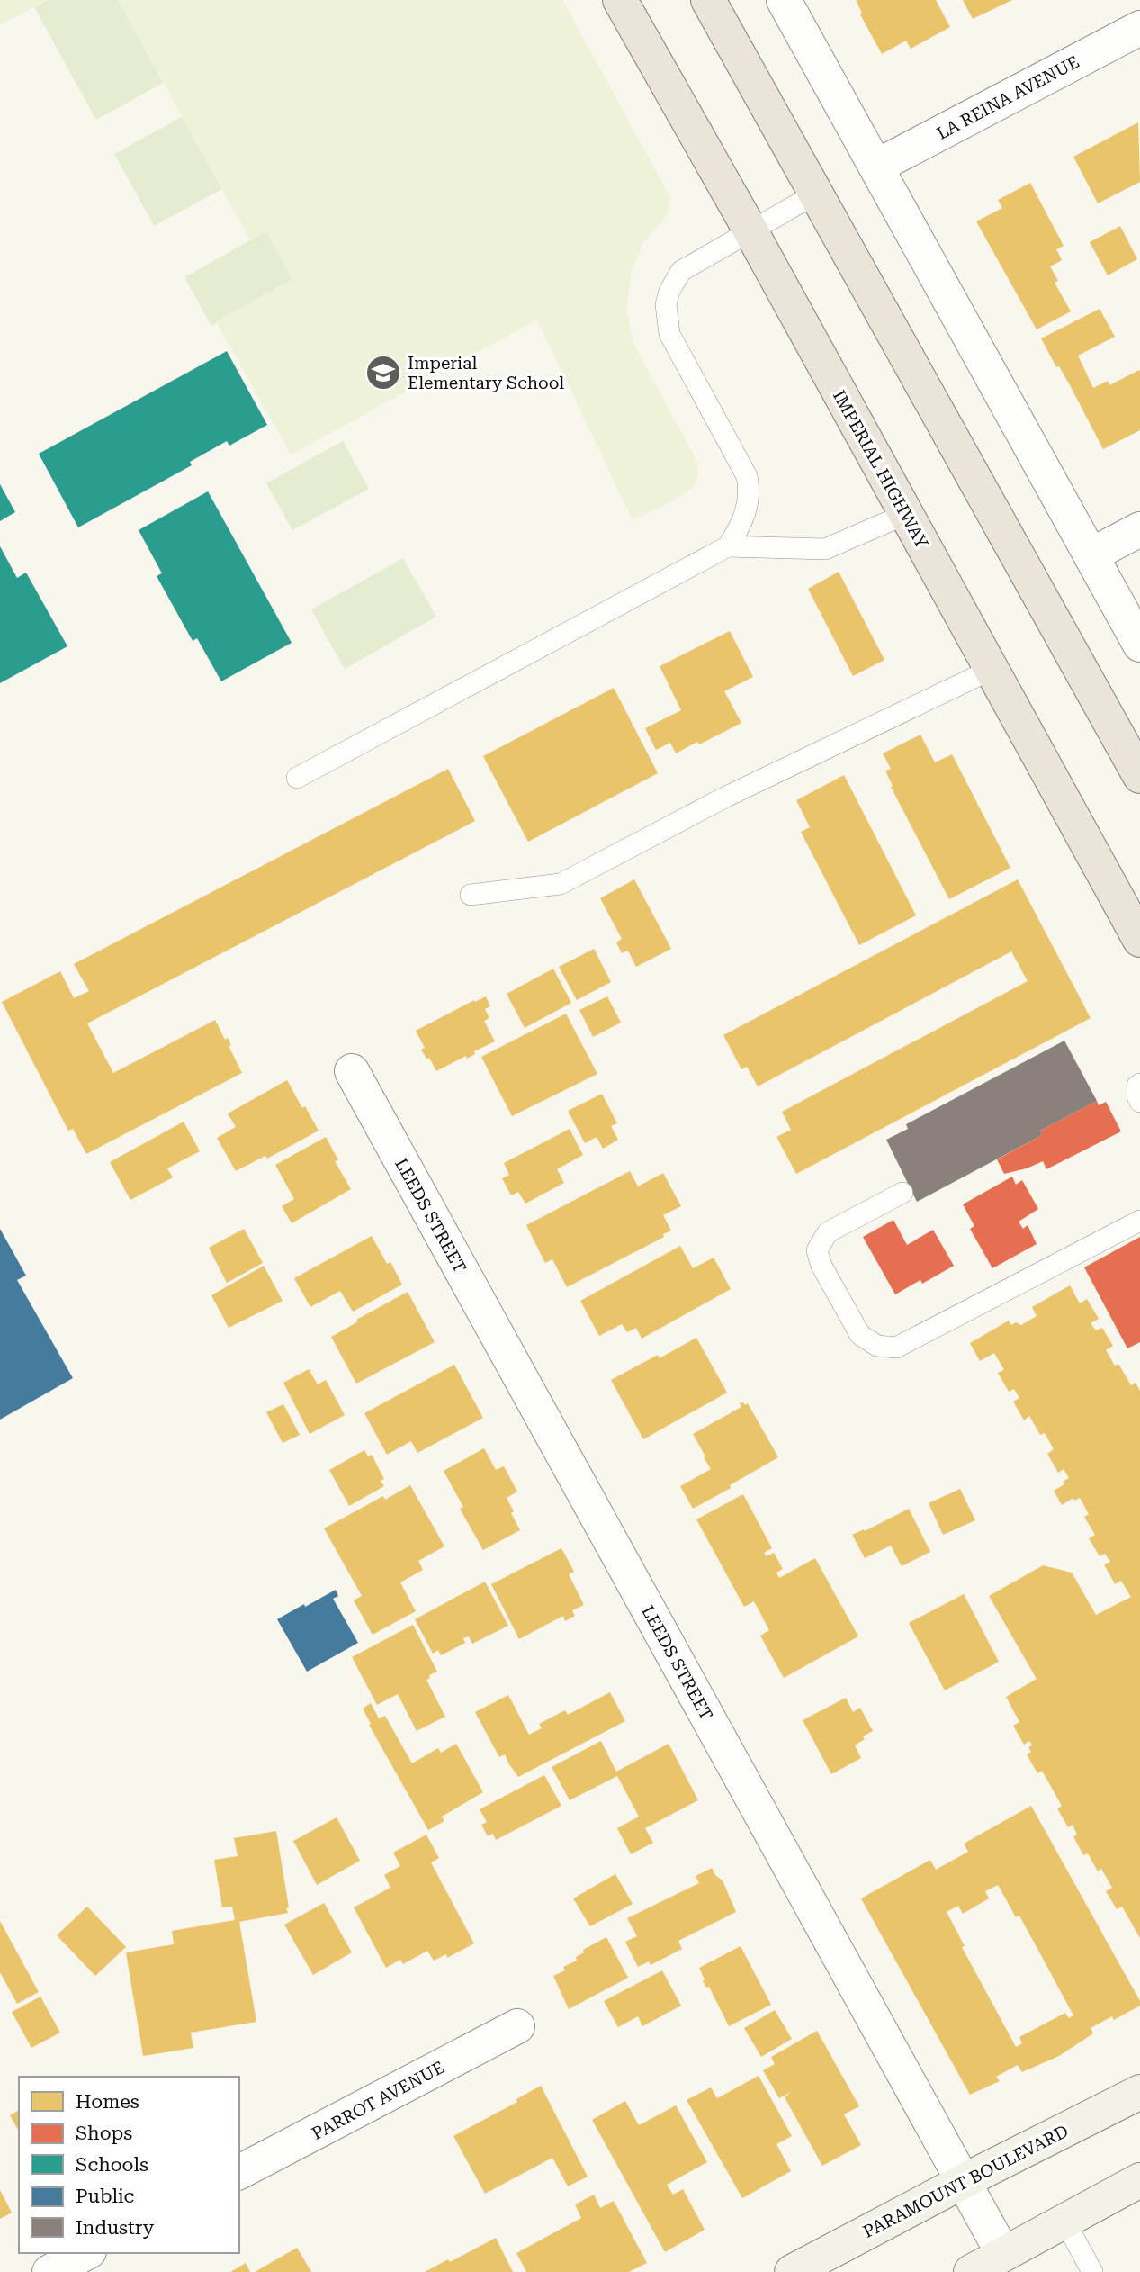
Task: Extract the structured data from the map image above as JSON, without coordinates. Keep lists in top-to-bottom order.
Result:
{
  "streets": {
    "main road": ["IMPERIAL HIGHWAY", "PARAMOUNT BOULEVARD"],
    "street": ["LA REINA AVENUE", "LEEDS STREET", "PARROT AVENUE"]
  },
  "crossings": [
    ["LEEDS STREET", "PARAMOUNT BOULEVARD"]
  ],
  "places": {
    "school or university": ["Imperial Elementary School"]
  },
  "legend": [
    "Homes",
    "Shops",
    "Schools",
    "Public",
    "Industry"
  ]
}
